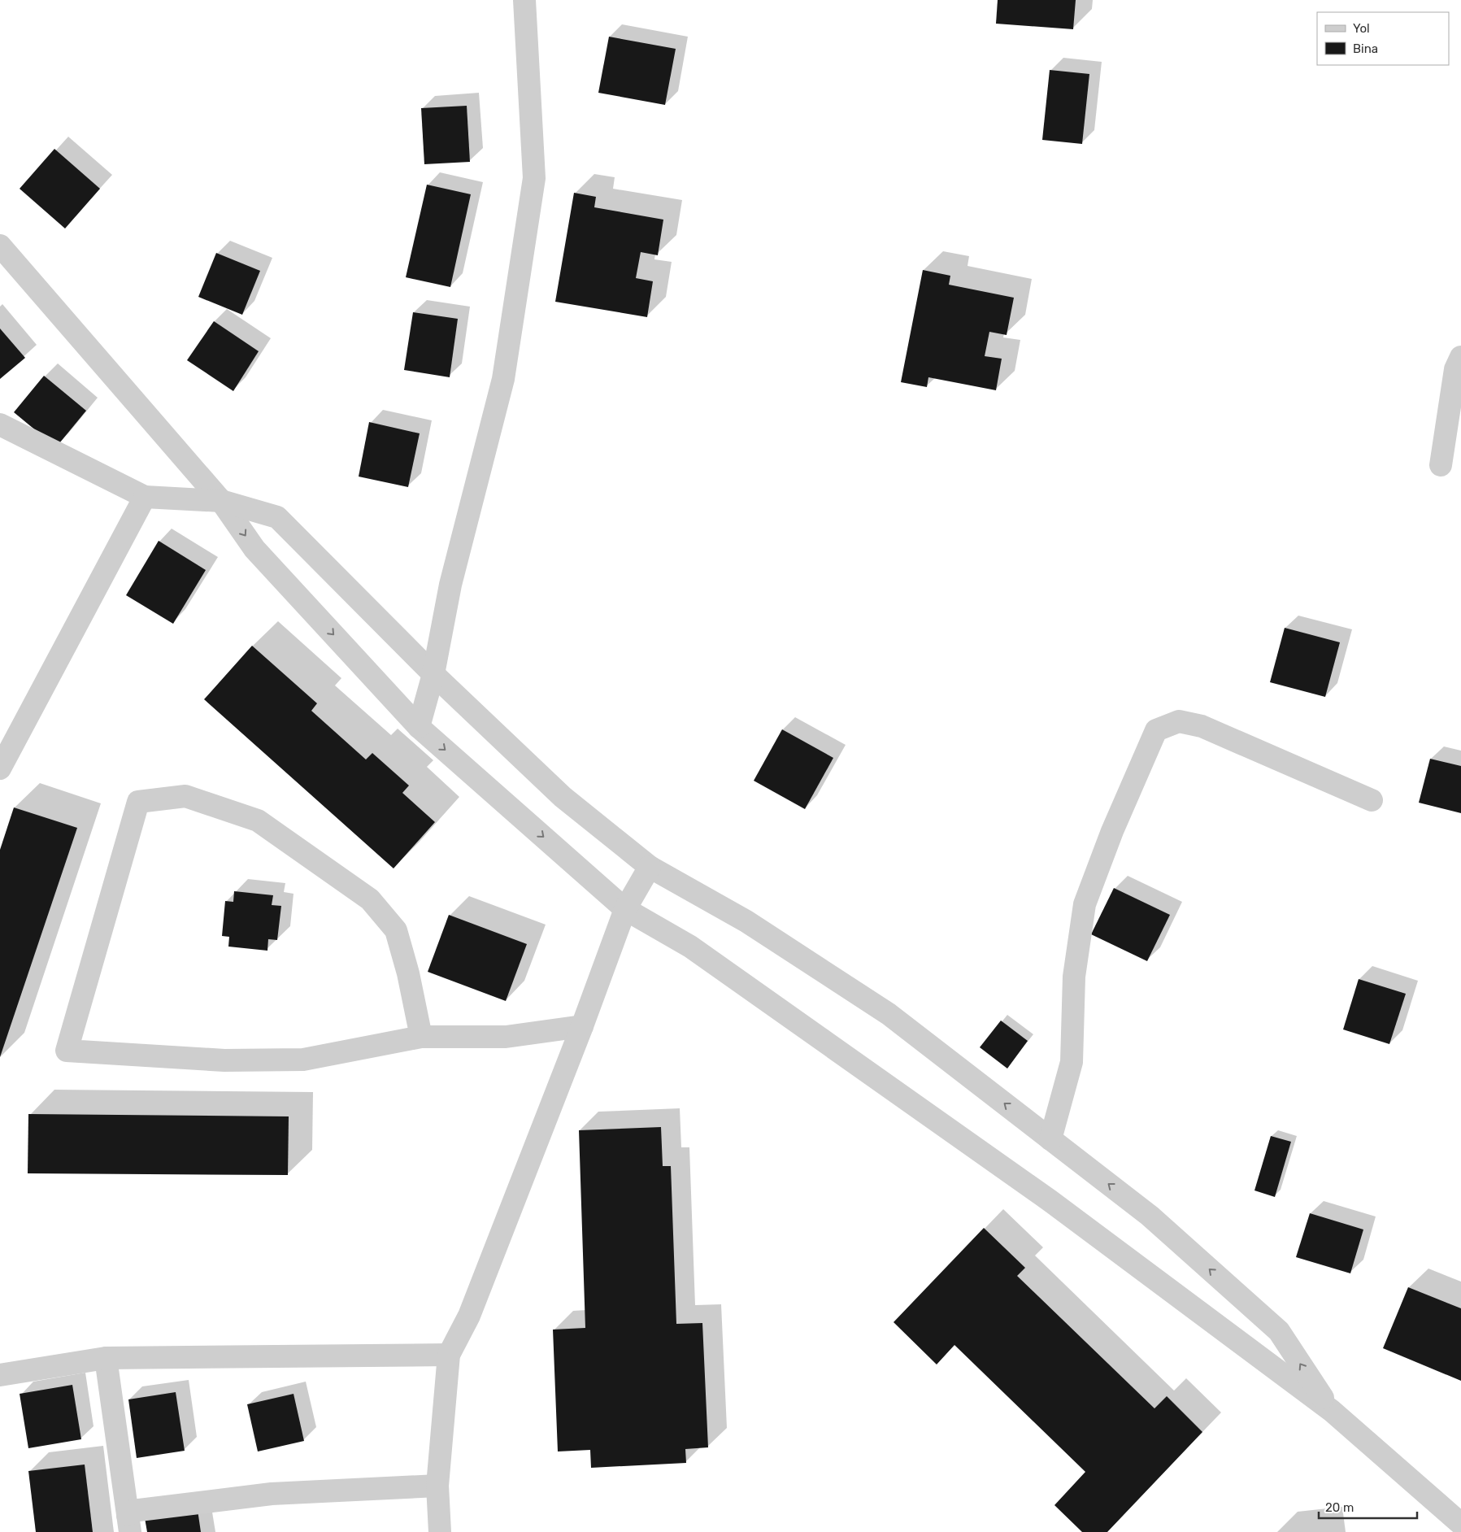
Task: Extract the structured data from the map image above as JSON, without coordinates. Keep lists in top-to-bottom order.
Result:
{
  "legend": ["Yol", "Bina"],
  "scale_bar": "20 m"
}
